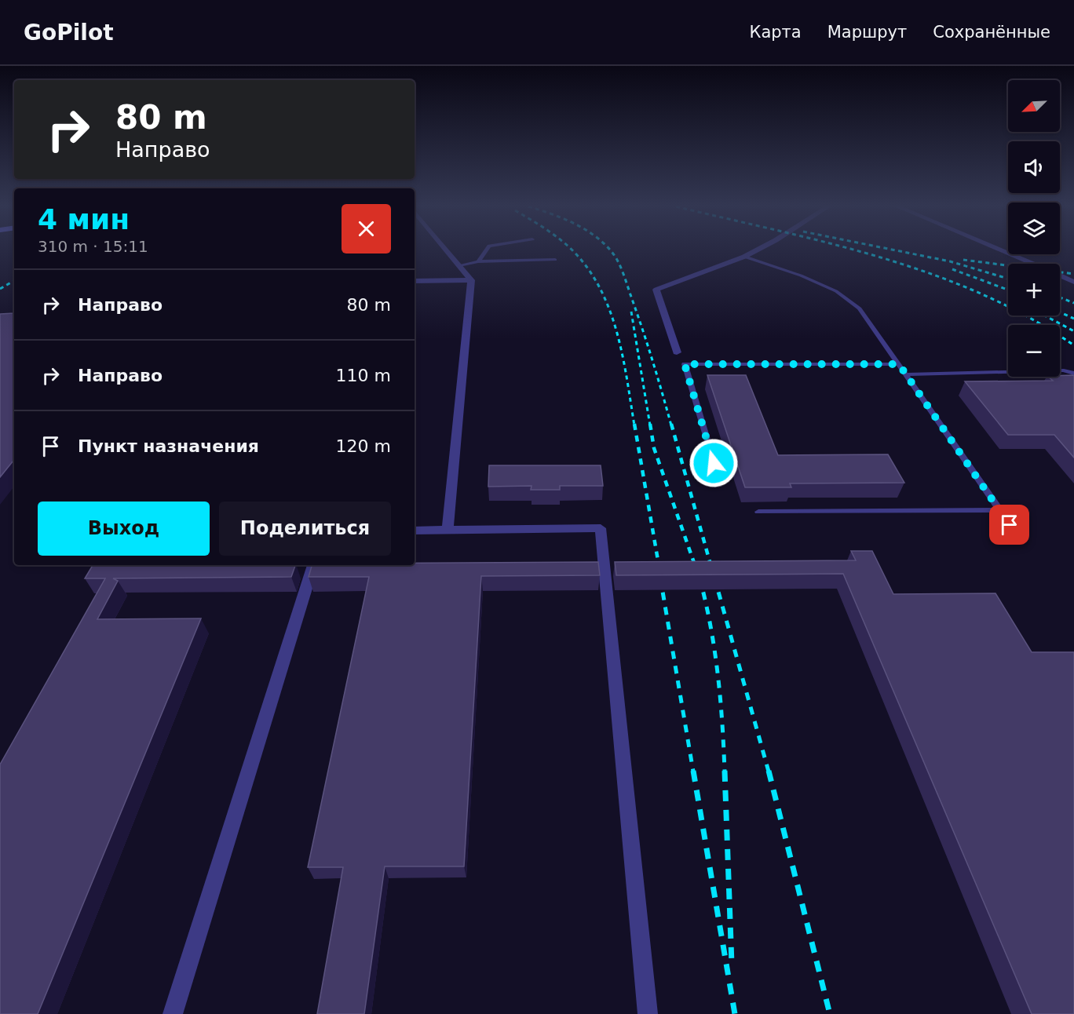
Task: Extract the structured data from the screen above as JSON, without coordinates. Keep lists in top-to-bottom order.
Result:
{
  "north": "bottom left",
  "page": {
    "header": "GoPilot",
    "nav": ["Карта", "Маршрут", "Сохранённые"],
    "map_buttons": ["+", "−"],
    "turn": ["80 m", "Направо"],
    "heading": ["4 мин", "310 m · 15:11"],
    "list": [
      {
        "name": "Направо",
        "value": "80 m"
      },
      {
        "name": "Направо",
        "value": "110 m"
      },
      {
        "name": "Пункт назначения",
        "value": "120 m"
      }
    ],
    "buttons": ["Выход", "Поделиться"]
  }
}
